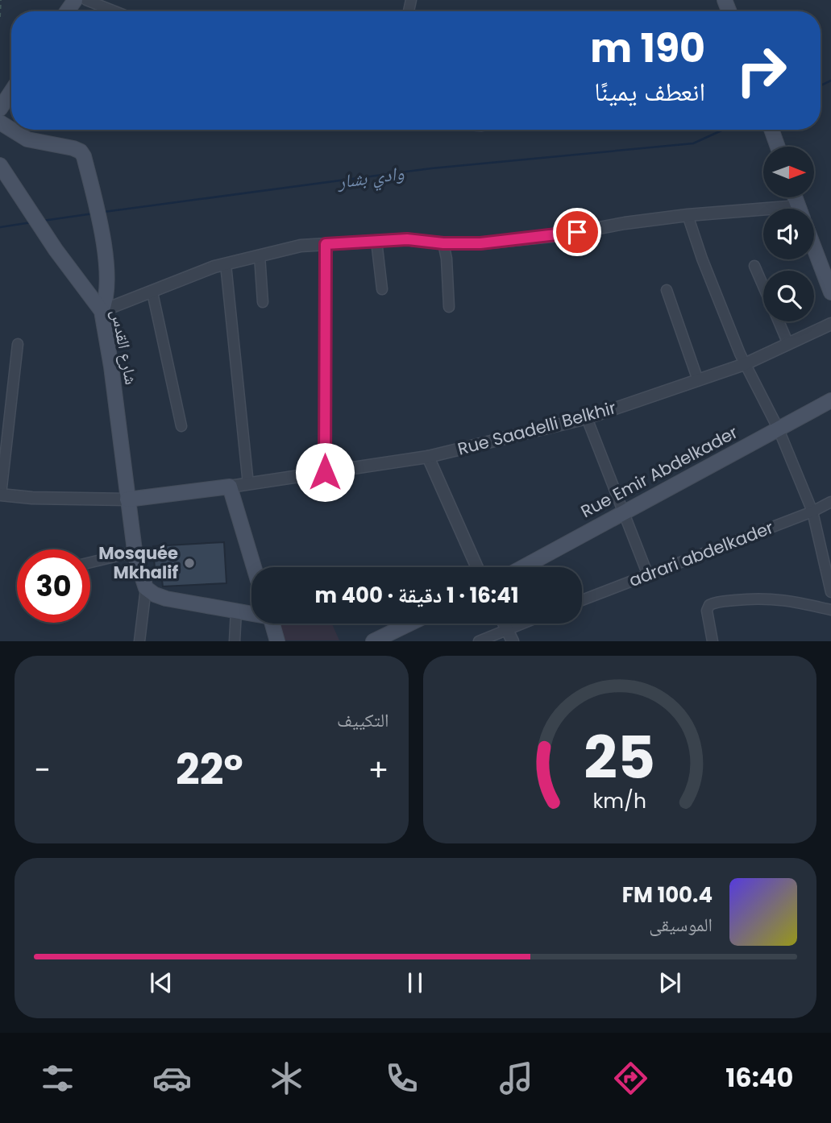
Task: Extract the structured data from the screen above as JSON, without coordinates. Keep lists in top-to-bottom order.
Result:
{
  "streets": {
    "main road": ["شارع القدس", "Rue Emir Abdelkader"],
    "street": ["Rue Saadelli Belkhir", "adrari abdelkader"]
  },
  "water": ["وادي بشار"],
  "places": ["Mosquée Mkhalif"],
  "north": "right",
  "page": {
    "turn": ["190 m", "انعطف يمينًا"],
    "limit": "30",
    "trip": "16:41 · 1 دقيقة · 400 m",
    "tile": "التكييف",
    "heat": ["−", "22°", "+"],
    "song": ["100.4 FM", "الموسيقى"],
    "tabs": "16:40",
    "gauge": ["25", "km/h"]
  }
}
